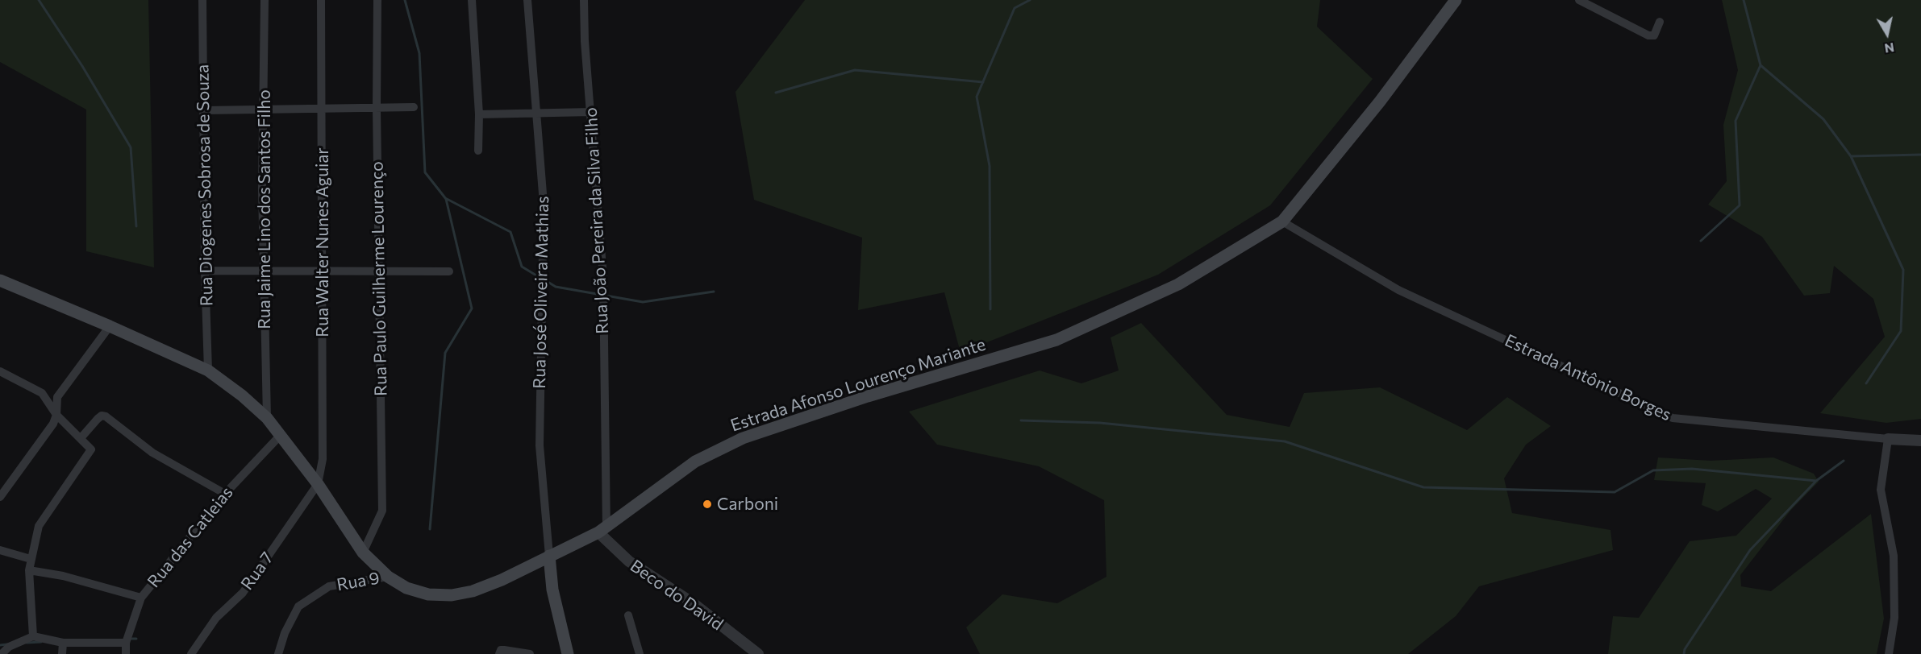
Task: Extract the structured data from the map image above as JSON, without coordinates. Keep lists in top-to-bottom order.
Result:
{
  "streets": {
    "main road": ["Estrada Afonso Lourenço Mariante"],
    "street": [
      "Rua Diogenes Sobrosa de Souza",
      "Rua Jaime Lino dos Santos Filho",
      "Rua João Pereira da Silva Filho",
      "Rua Walter Nunes Aguiar",
      "Rua Paulo Guilherme Lourenço",
      "Rua José Oliveira Mathias",
      "Estrada Antônio Borges",
      "Rua das Catleias",
      "Rua 7",
      "Rua 9",
      "Beco do David"
    ]
  },
  "crossings": [
    ["Rua Diogenes Sobrosa de Souza", "Estrada Afonso Lourenço Mariante"],
    ["Rua Jaime Lino dos Santos Filho", "Estrada Afonso Lourenço Mariante"],
    ["Rua João Pereira da Silva Filho", "Estrada Afonso Lourenço Mariante"],
    ["Rua João Pereira da Silva Filho", "Beco do David"],
    ["Rua Walter Nunes Aguiar", "Estrada Afonso Lourenço Mariante"],
    ["Rua Walter Nunes Aguiar", "Rua 7"],
    ["Rua Paulo Guilherme Lourenço", "Estrada Afonso Lourenço Mariante"],
    ["Rua José Oliveira Mathias", "Estrada Afonso Lourenço Mariante"],
    ["Estrada Antônio Borges", "Estrada Afonso Lourenço Mariante"],
    ["Estrada Afonso Lourenço Mariante", "Rua das Catleias"],
    ["Estrada Afonso Lourenço Mariante", "Rua 7"],
    ["Estrada Afonso Lourenço Mariante", "Rua 9"],
    ["Estrada Afonso Lourenço Mariante", "Beco do David"]
  ],
  "places": ["Carboni"],
  "north": "bottom"
}
